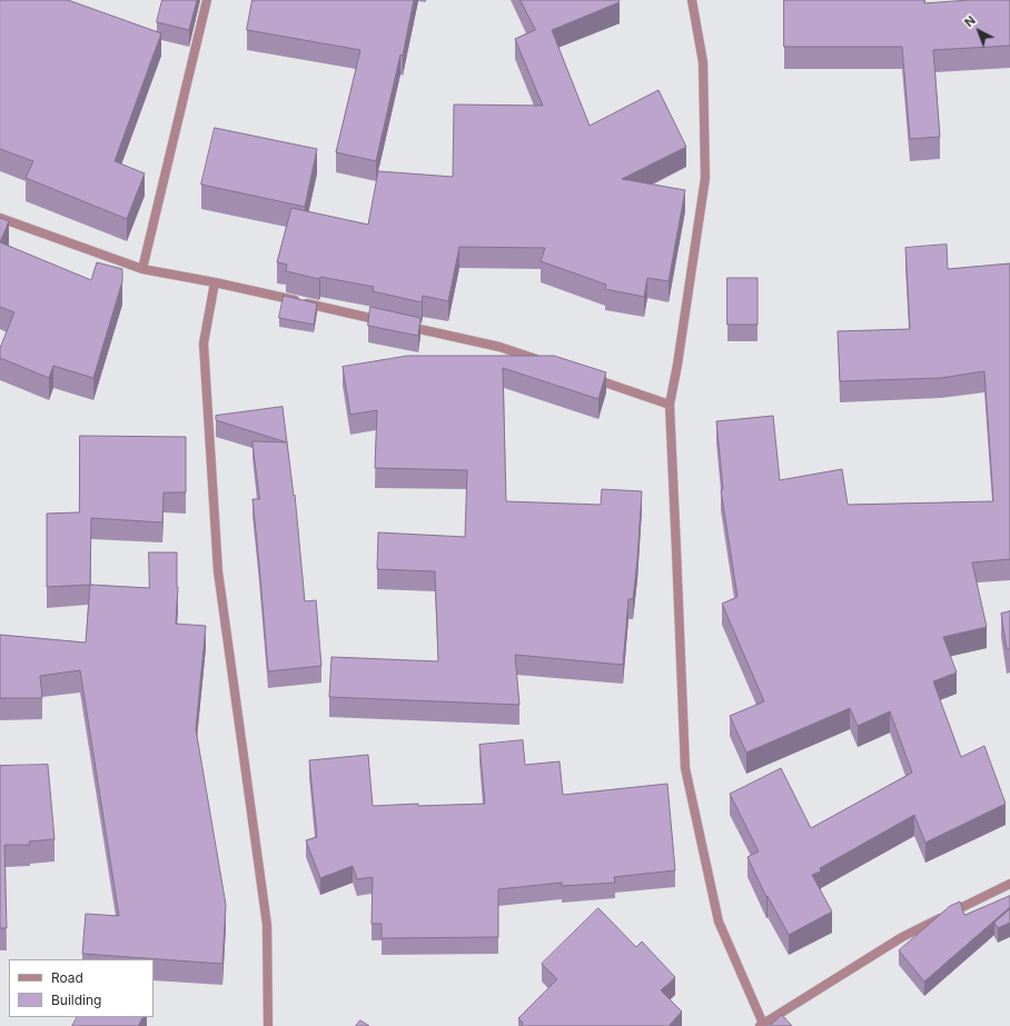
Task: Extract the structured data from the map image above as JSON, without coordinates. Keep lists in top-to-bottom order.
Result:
{
  "legend": ["Road", "Building"],
  "north": "top left"
}
